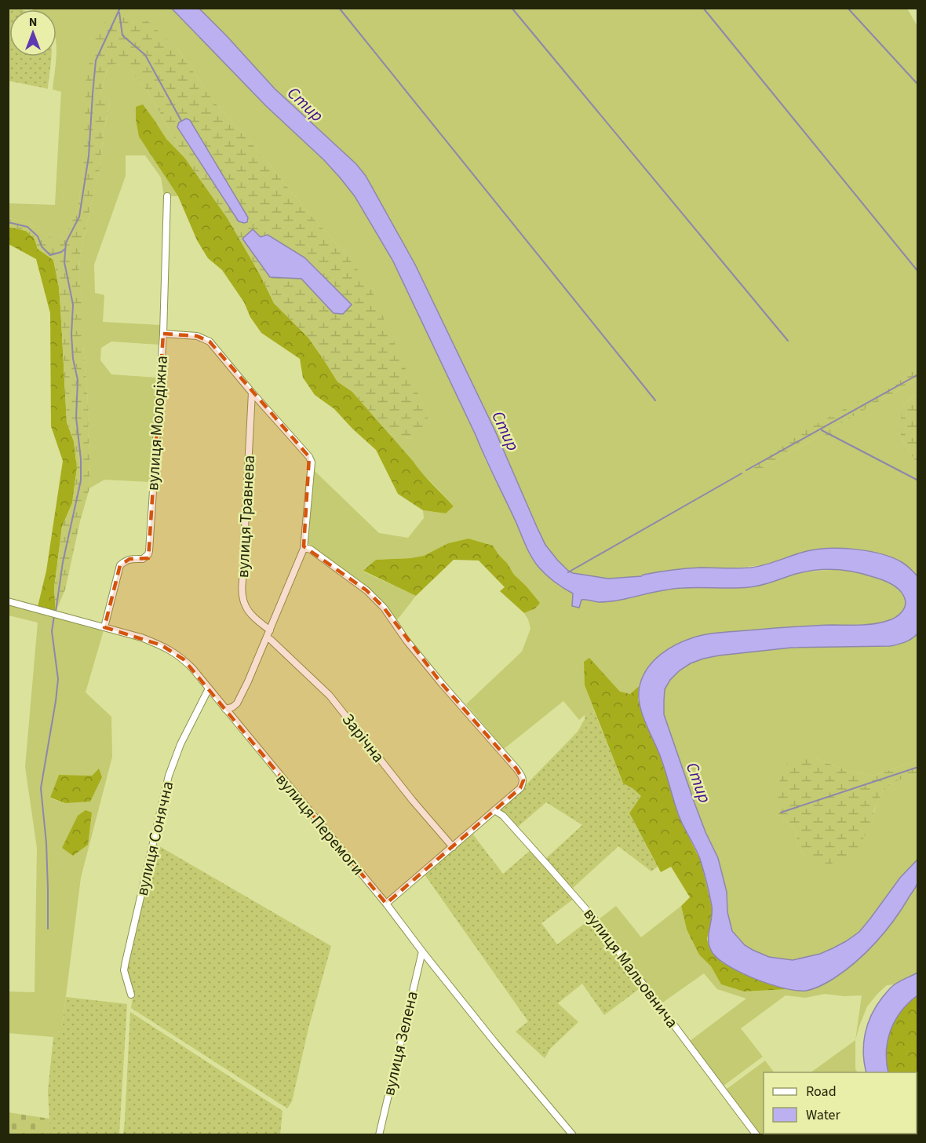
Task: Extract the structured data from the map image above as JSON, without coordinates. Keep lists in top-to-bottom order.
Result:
{
  "streets": {
    "street": [
      "вулиця Молодіжна",
      "вулиця Травнева",
      "Зарічна",
      "вулиця Перемоги",
      "вулиця Сонячна",
      "вулиця Мальовнича",
      "вулиця Зелена"
    ]
  },
  "crossings": [
    ["вулиця Молодіжна", "вулиця Перемоги"],
    ["вулиця Перемоги", "вулиця Сонячна"],
    ["вулиця Перемоги", "вулиця Зелена"]
  ],
  "water": ["Стир"],
  "legend": ["Road", "Water"],
  "north": "top"
}
